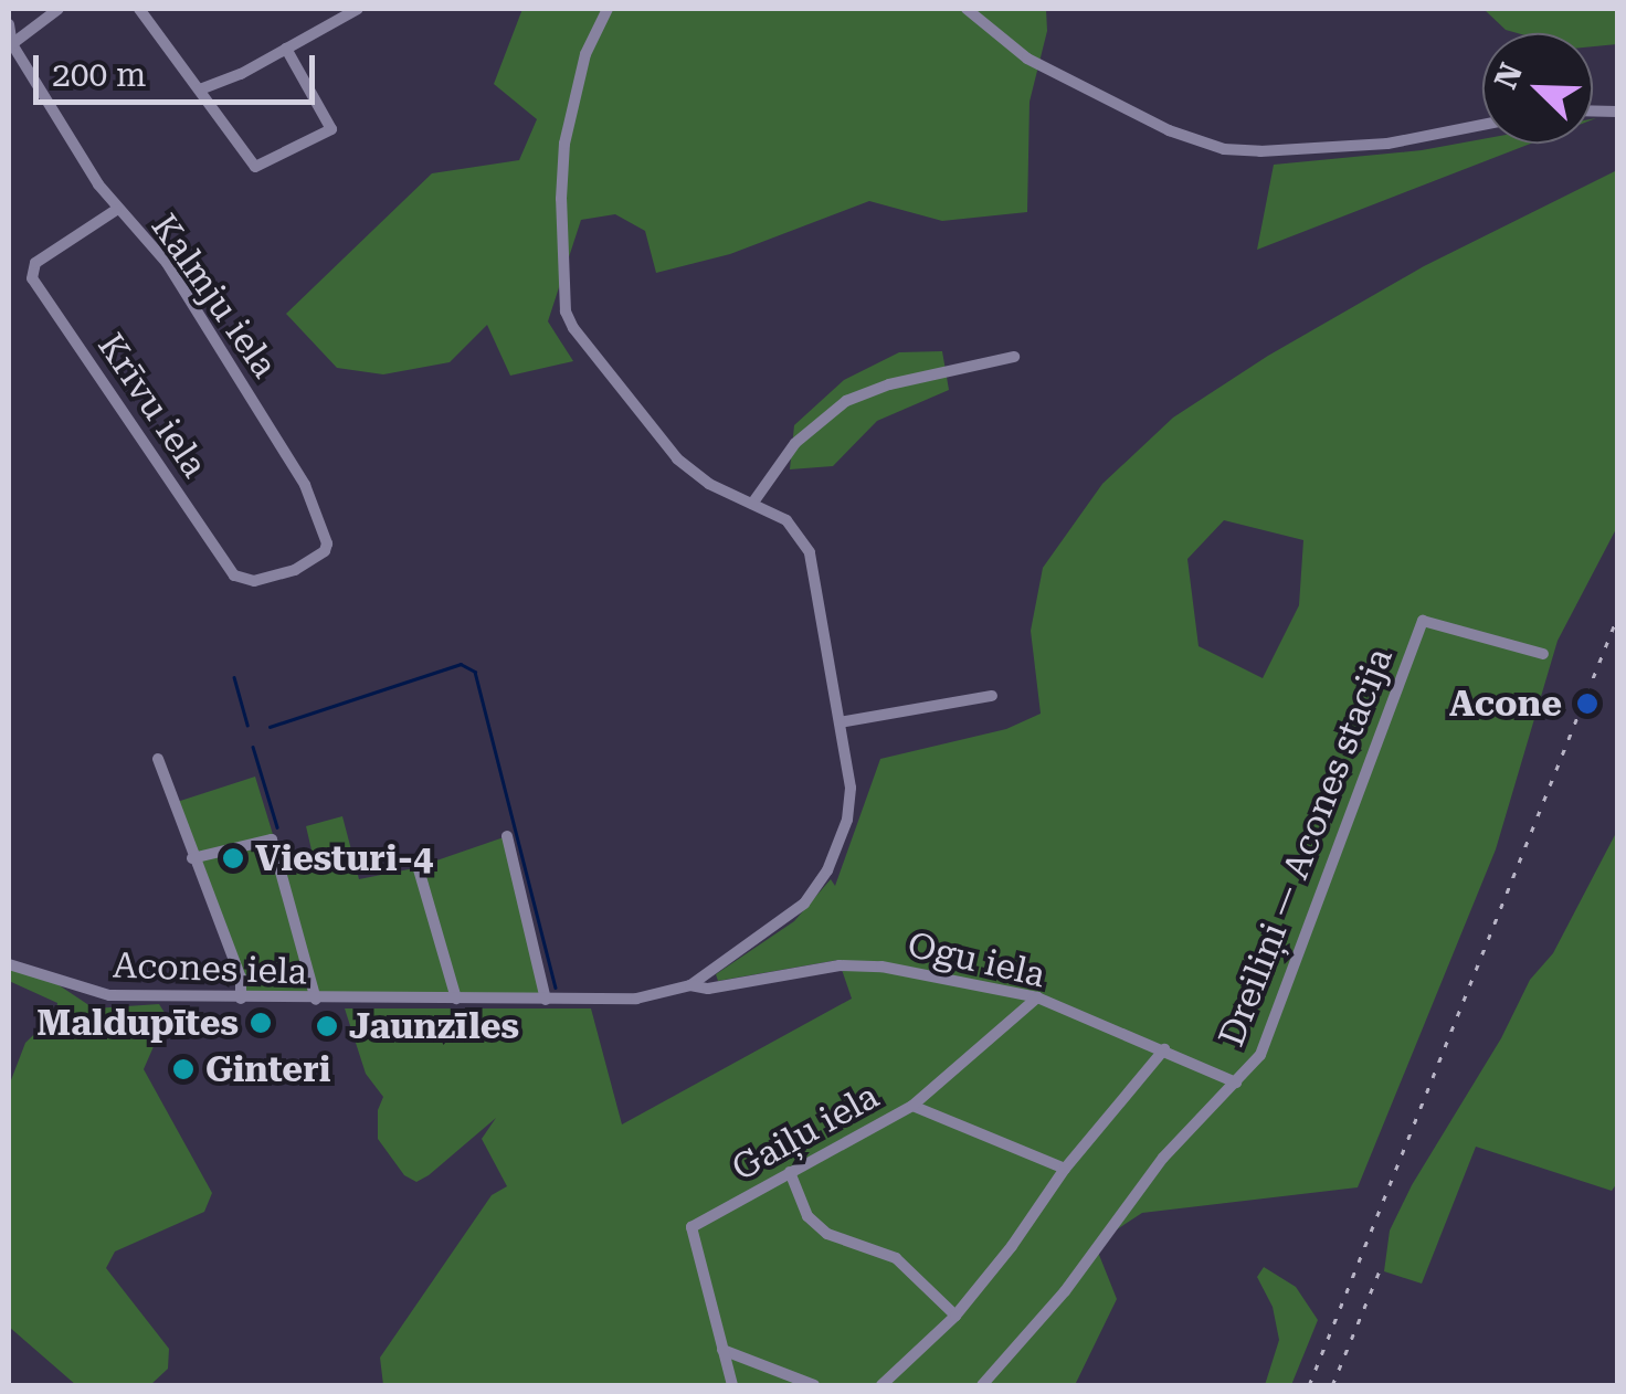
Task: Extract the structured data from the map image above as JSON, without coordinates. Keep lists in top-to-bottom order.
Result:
{
  "streets": {
    "street": [
      "Kalmju iela",
      "Krīvu iela",
      "Dreiliņi — Acones stacija",
      "Ogu iela",
      "Acones iela",
      "Gaiļu iela"
    ]
  },
  "crossings": [
    ["Kalmju iela", "Krīvu iela"],
    ["Dreiliņi — Acones stacija", "Ogu iela"],
    ["Ogu iela", "Acones iela"],
    ["Ogu iela", "Gaiļu iela"]
  ],
  "places": [
    "Acone",
    "Viesturi-4",
    "Maldupītes",
    "Jaunzīles",
    "Ginteri"
  ],
  "scale_bar": "200 m",
  "north": "top left"
}
